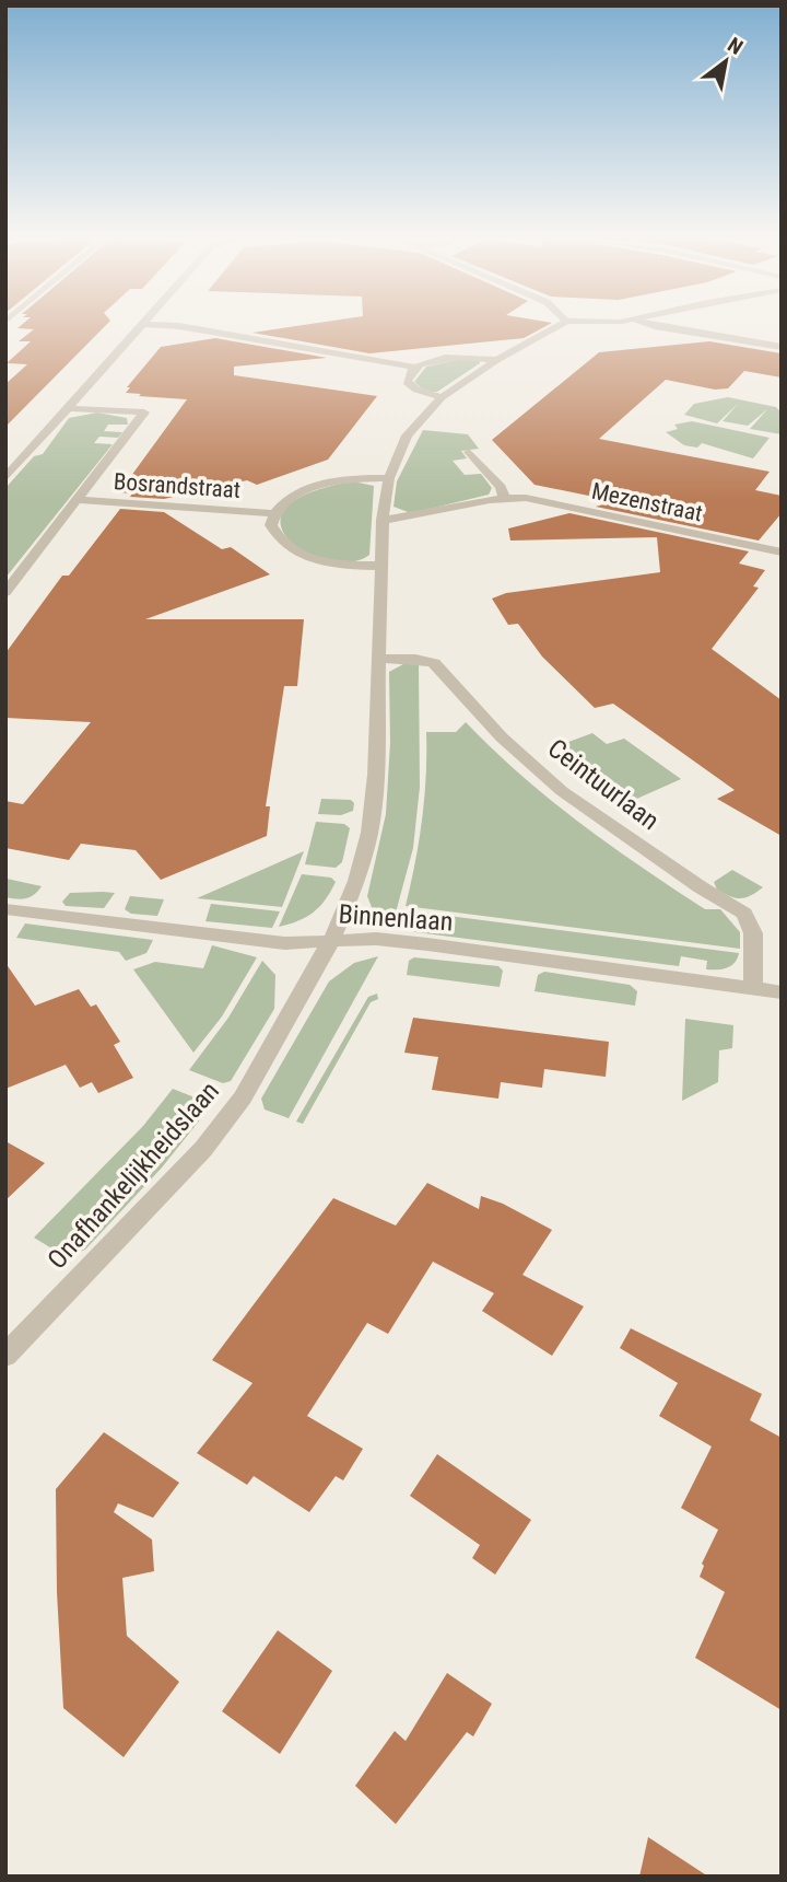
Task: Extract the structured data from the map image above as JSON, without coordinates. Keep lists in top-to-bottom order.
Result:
{
  "streets": {
    "street": [
      "Bosrandstraat",
      "Mezenstraat",
      "Ceintuurlaan",
      "Binnenlaan",
      "Onafhankelijkheidslaan"
    ]
  },
  "crossings": [
    ["Ceintuurlaan", "Binnenlaan"],
    ["Binnenlaan", "Onafhankelijkheidslaan"]
  ],
  "north": "top right"
}
